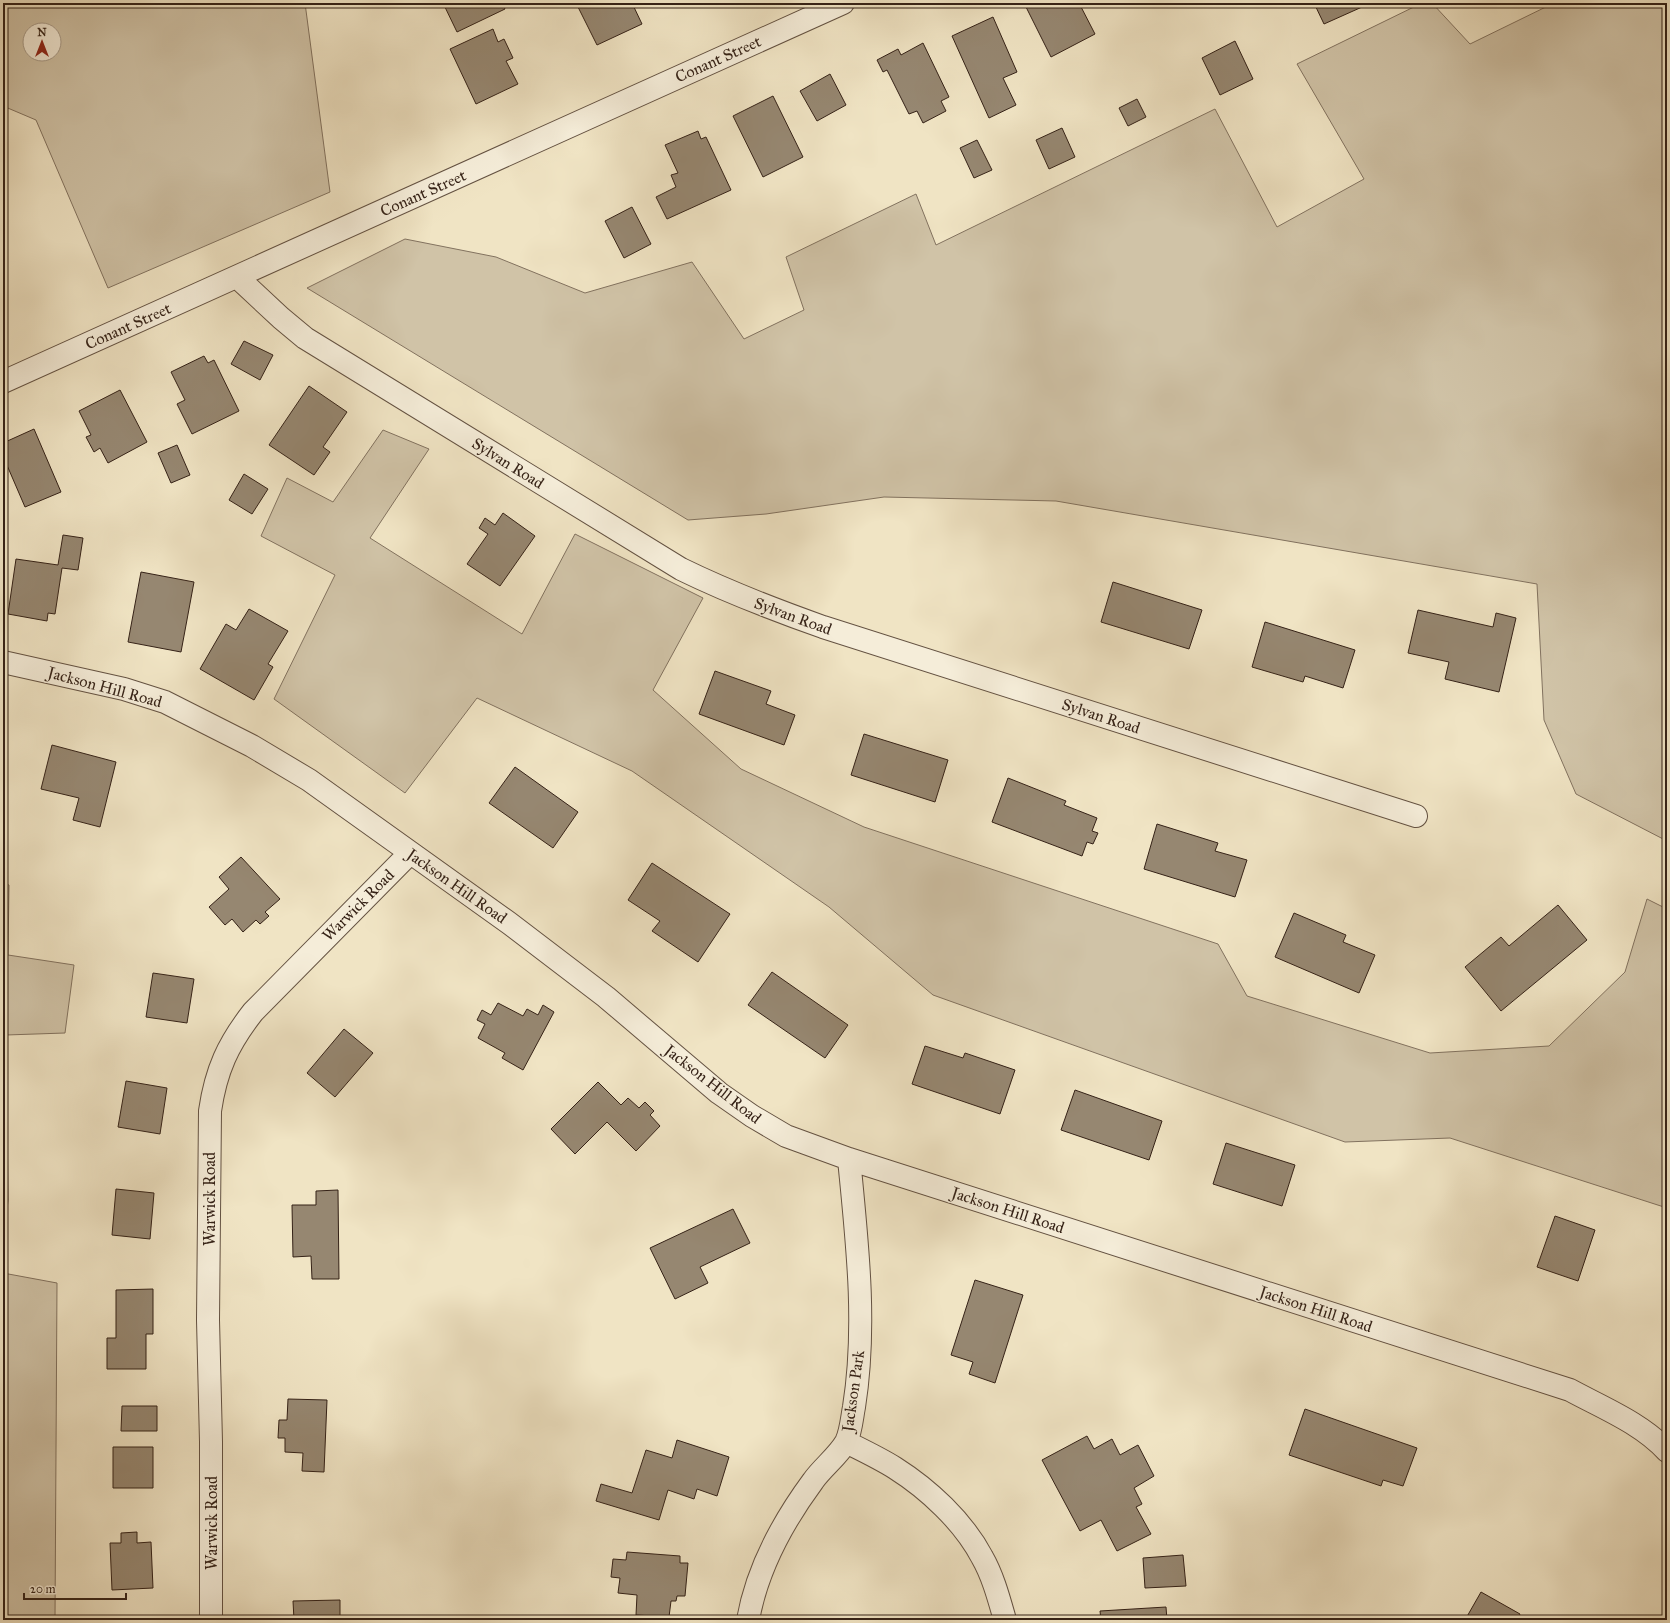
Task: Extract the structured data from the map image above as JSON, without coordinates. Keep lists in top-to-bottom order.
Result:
{
  "streets": {
    "street": [
      "Conant Street",
      "Sylvan Road",
      "Jackson Hill Road",
      "Warwick Road",
      "Jackson Park"
    ]
  },
  "crossings": [
    ["Conant Street", "Sylvan Road"],
    ["Jackson Hill Road", "Warwick Road"],
    ["Jackson Hill Road", "Jackson Park"]
  ],
  "scale_bar": "20 m",
  "north": "top"
}
